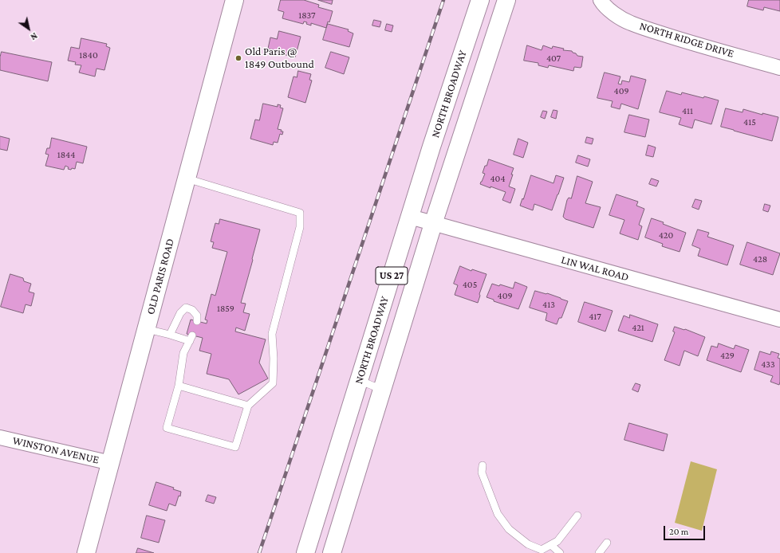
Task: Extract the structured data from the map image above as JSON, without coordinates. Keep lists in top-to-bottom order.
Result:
{
  "streets": {
    "main road": ["NORTH BROADWAY", "US 27", "OLD PARIS ROAD"],
    "street": ["NORTH RIDGE DRIVE", "LIN WAL ROAD", "WINSTON AVENUE"]
  },
  "crossings": [
    ["NORTH BROADWAY", "LIN WAL ROAD"],
    ["LIN WAL ROAD", "US 27"],
    ["OLD PARIS ROAD", "WINSTON AVENUE"]
  ],
  "places": ["Old Paris @ 1849 Outbound"],
  "house_numbers": [
    "1837",
    "1840",
    "407",
    "409",
    "411",
    "415",
    "1844",
    "404",
    "420",
    "428",
    "405",
    "409",
    "413",
    "1859",
    "417",
    "421",
    "429",
    "433"
  ],
  "scale_bar": "20 m",
  "north": "bottom right"
}
